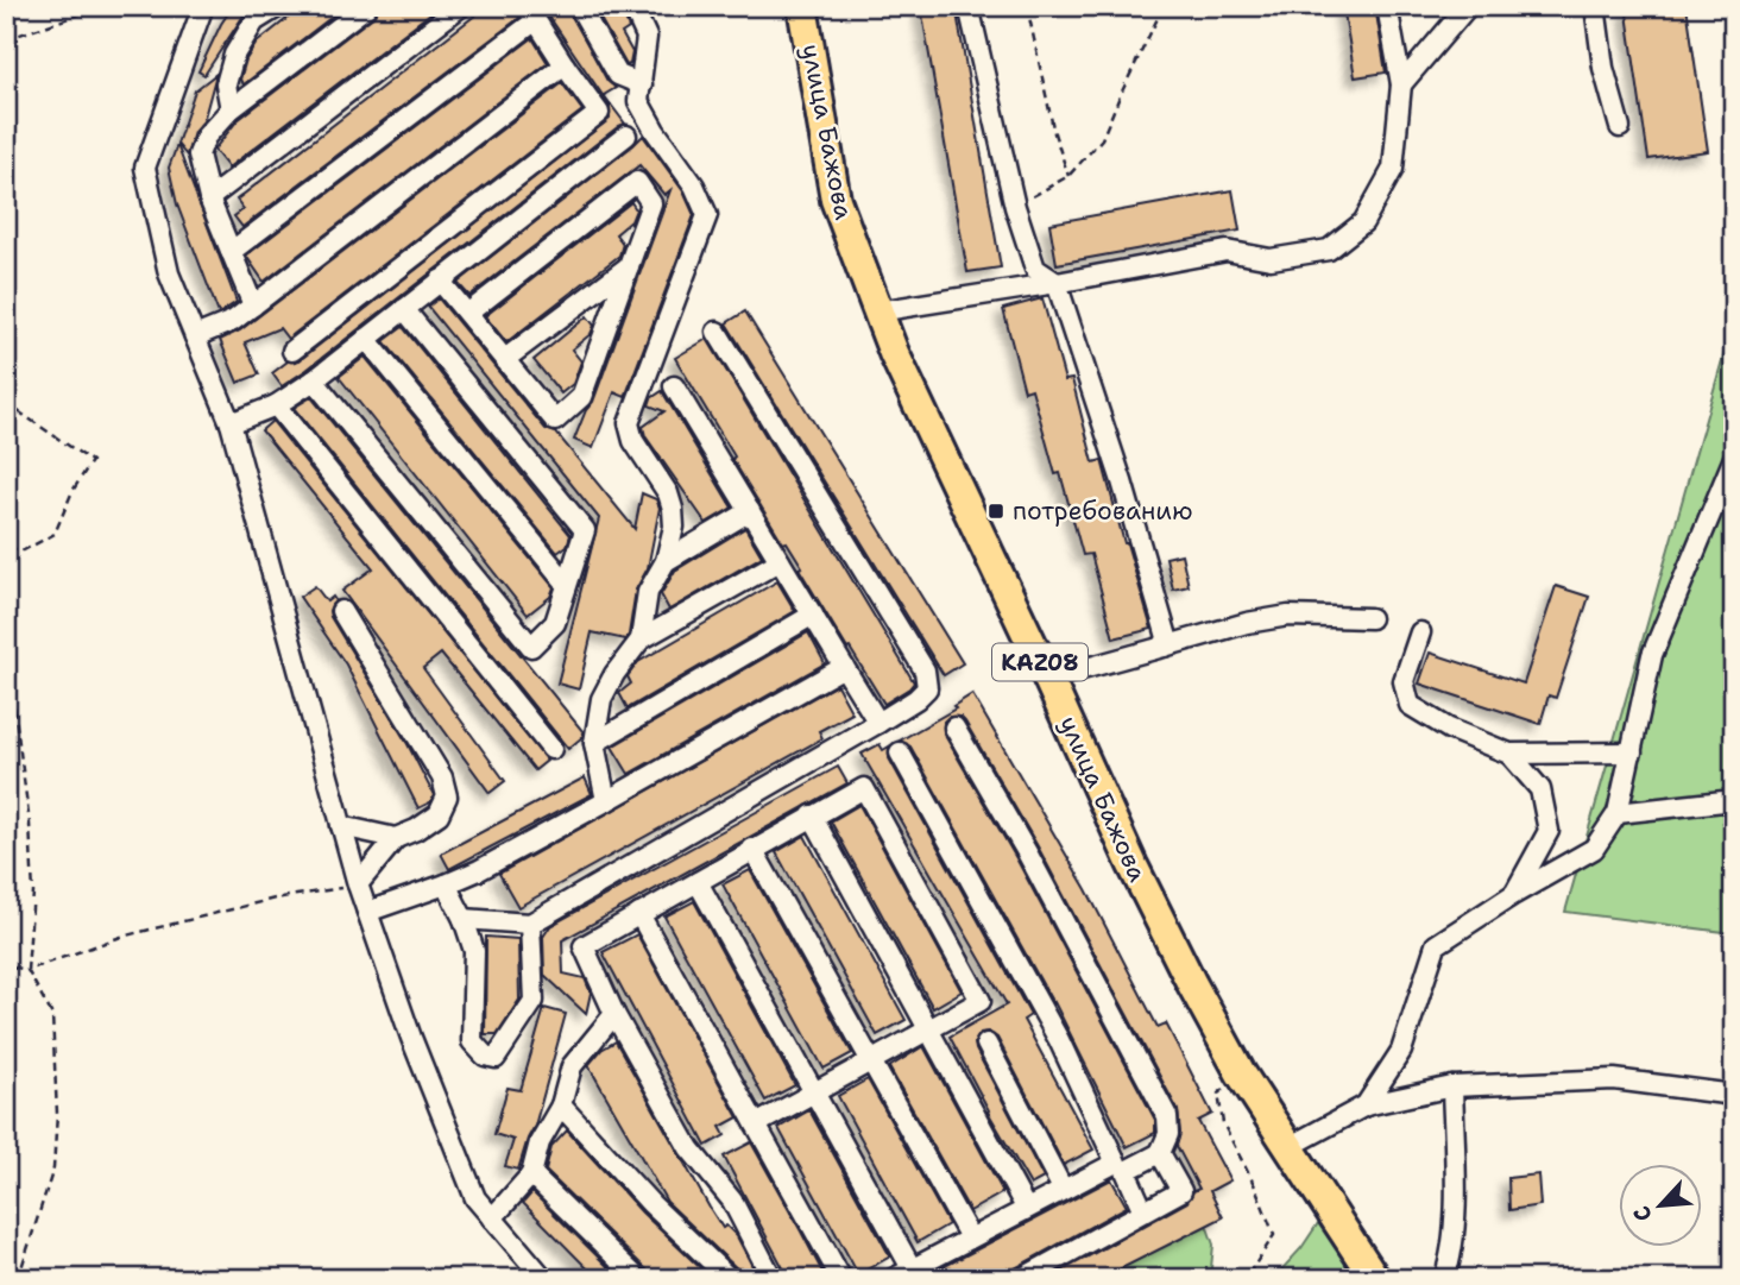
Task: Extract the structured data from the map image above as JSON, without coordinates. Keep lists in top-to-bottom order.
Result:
{
  "streets": {
    "highway": ["улица Бажова", "KAZ08"]
  },
  "places": {
    "transit": ["потребованию"]
  },
  "north": "bottom left"
}
